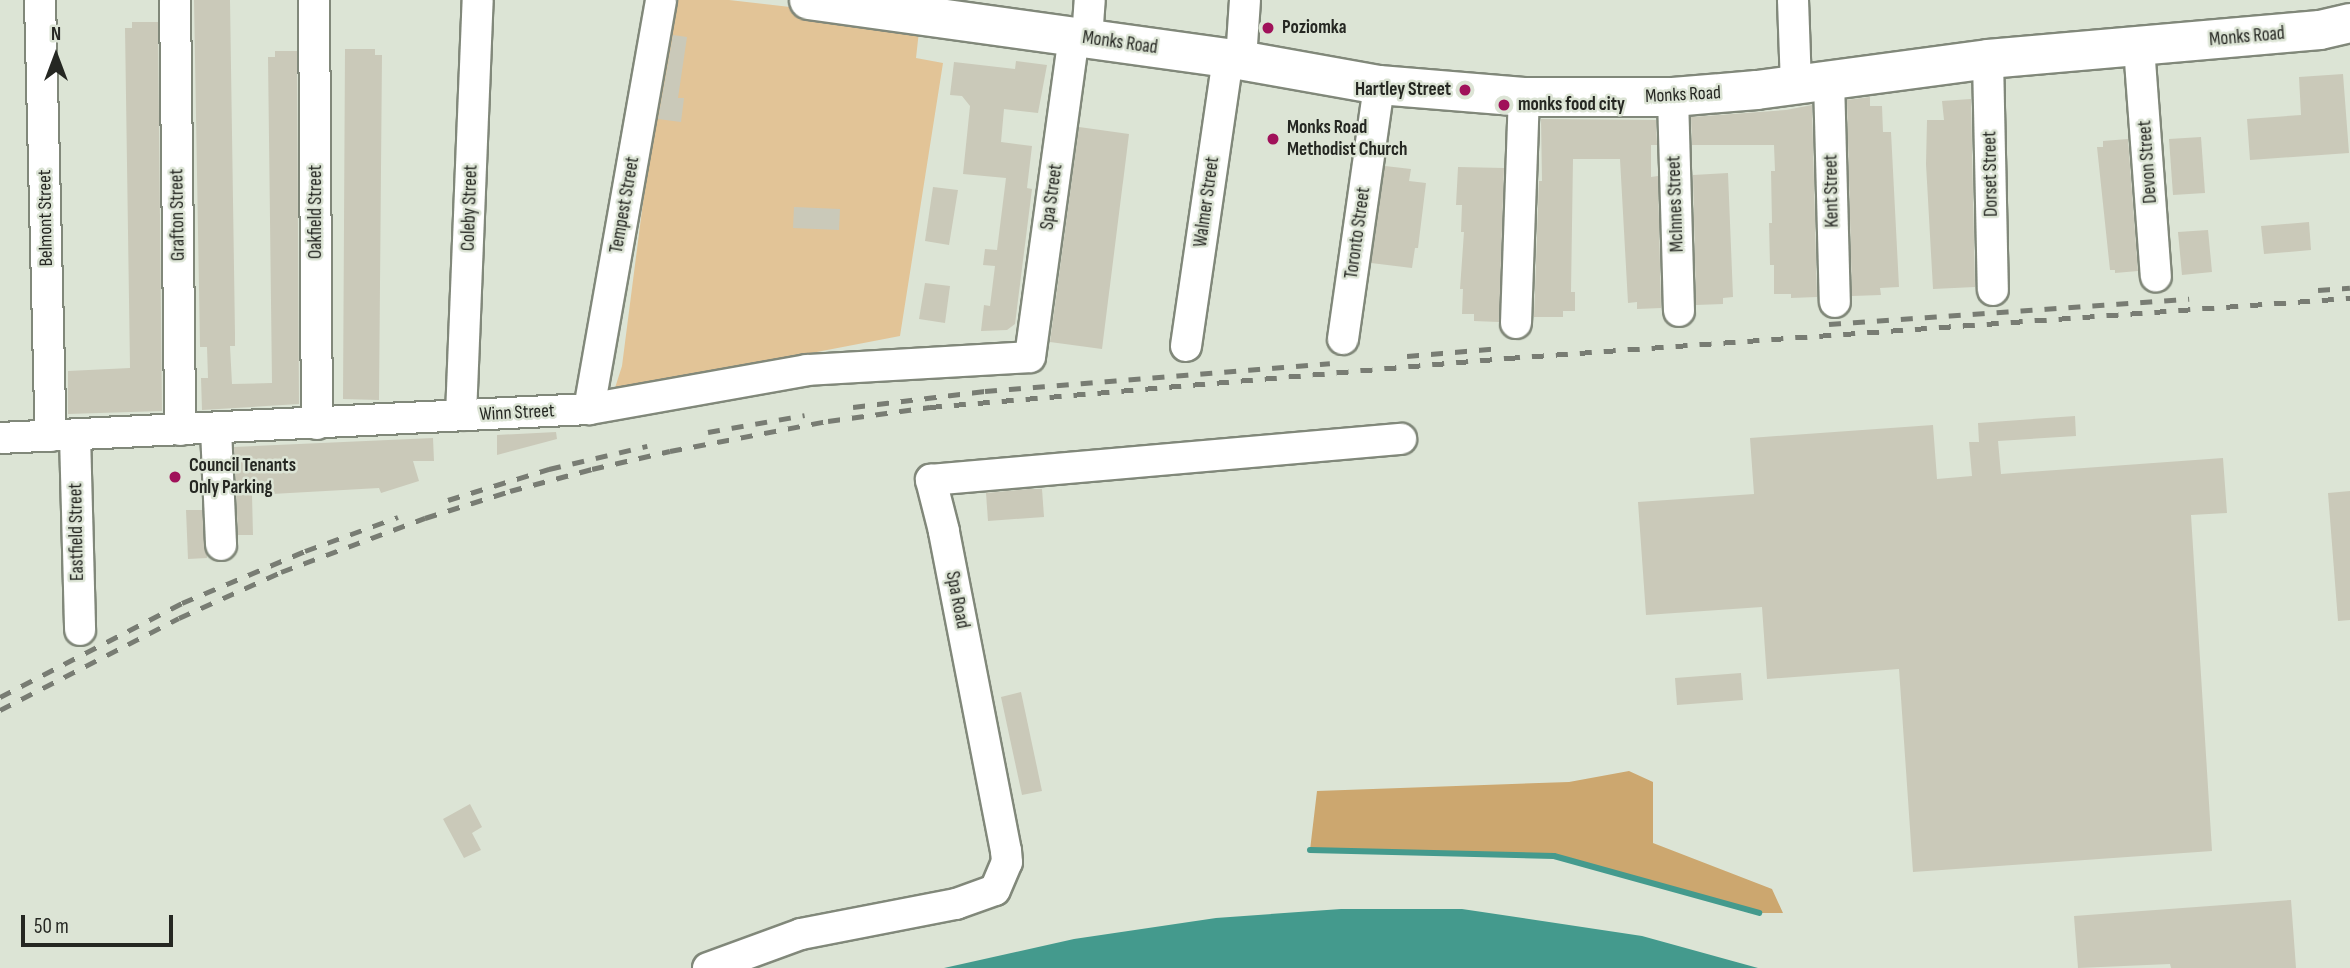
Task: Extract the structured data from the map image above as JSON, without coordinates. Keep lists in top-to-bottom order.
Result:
{
  "streets": {
    "main road": ["Monks Road"],
    "street": [
      "Devon Street",
      "Dorset Street",
      "Kent Street",
      "Spa Street",
      "Walmer Street",
      "McInnes Street",
      "Tempest Street",
      "Coleby Street",
      "Oakfield Street",
      "Grafton Street",
      "Belmont Street",
      "Toronto Street",
      "Winn Street",
      "Eastfield Street",
      "Spa Road"
    ]
  },
  "crossings": [
    ["Monks Road", "Devon Street"],
    ["Monks Road", "Dorset Street"],
    ["Monks Road", "Kent Street"],
    ["Monks Road", "Spa Street"],
    ["Monks Road", "Walmer Street"],
    ["Monks Road", "McInnes Street"],
    ["Monks Road", "Toronto Street"],
    ["Spa Street", "Winn Street"],
    ["Tempest Street", "Winn Street"],
    ["Coleby Street", "Winn Street"],
    ["Oakfield Street", "Winn Street"],
    ["Grafton Street", "Winn Street"],
    ["Belmont Street", "Winn Street"],
    ["Belmont Street", "Eastfield Street"],
    ["Winn Street", "Eastfield Street"]
  ],
  "places": [
    "Poziomka",
    "Hartley Street",
    "monks food city",
    "Monks Road Methodist Church",
    "Council Tenants Only Parking"
  ],
  "scale_bar": "50 m",
  "north": "top"
}
